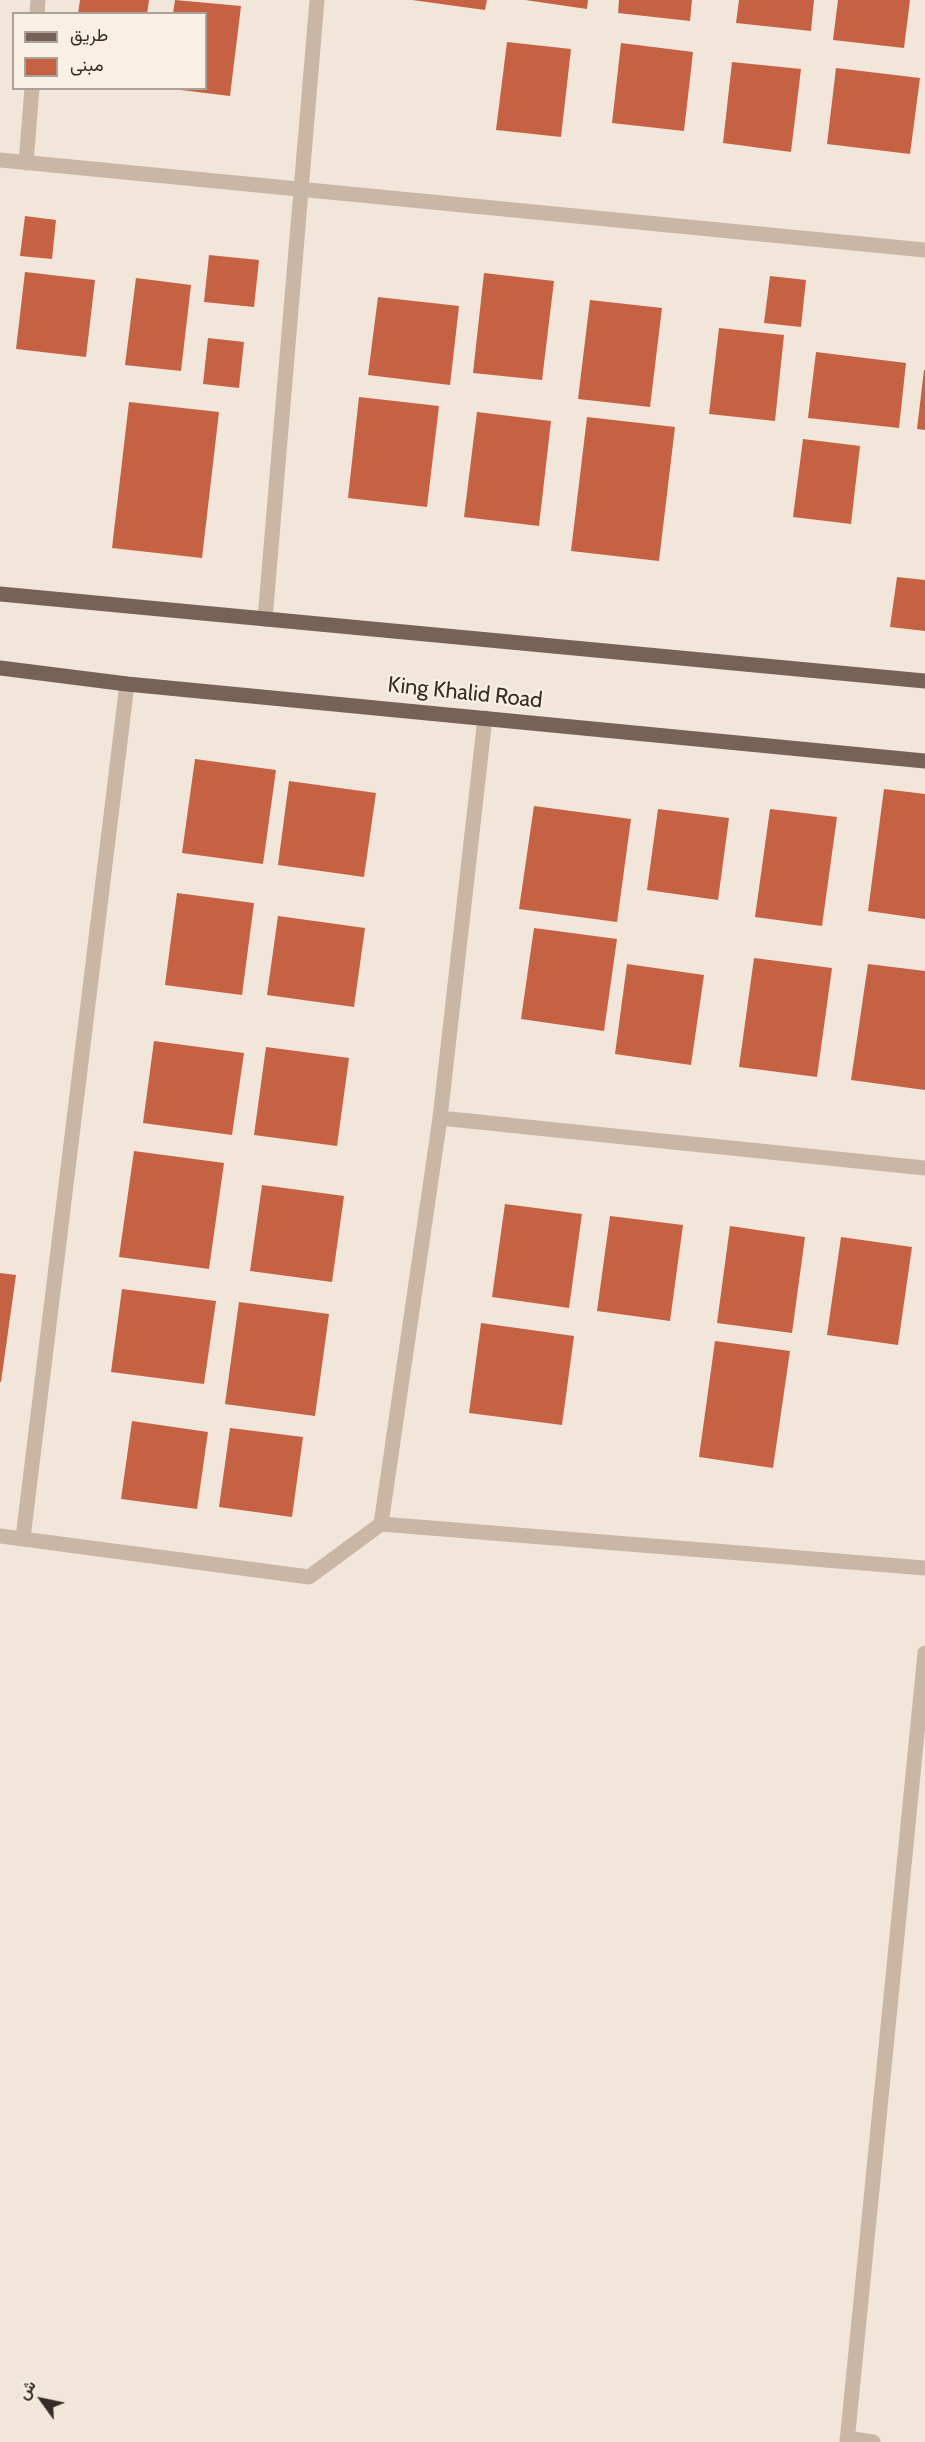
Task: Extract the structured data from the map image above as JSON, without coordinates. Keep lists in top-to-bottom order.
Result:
{
  "streets": {
    "main road": ["King Khalid Road"]
  },
  "legend": ["طريق", "مبنى"],
  "north": "top left"
}
